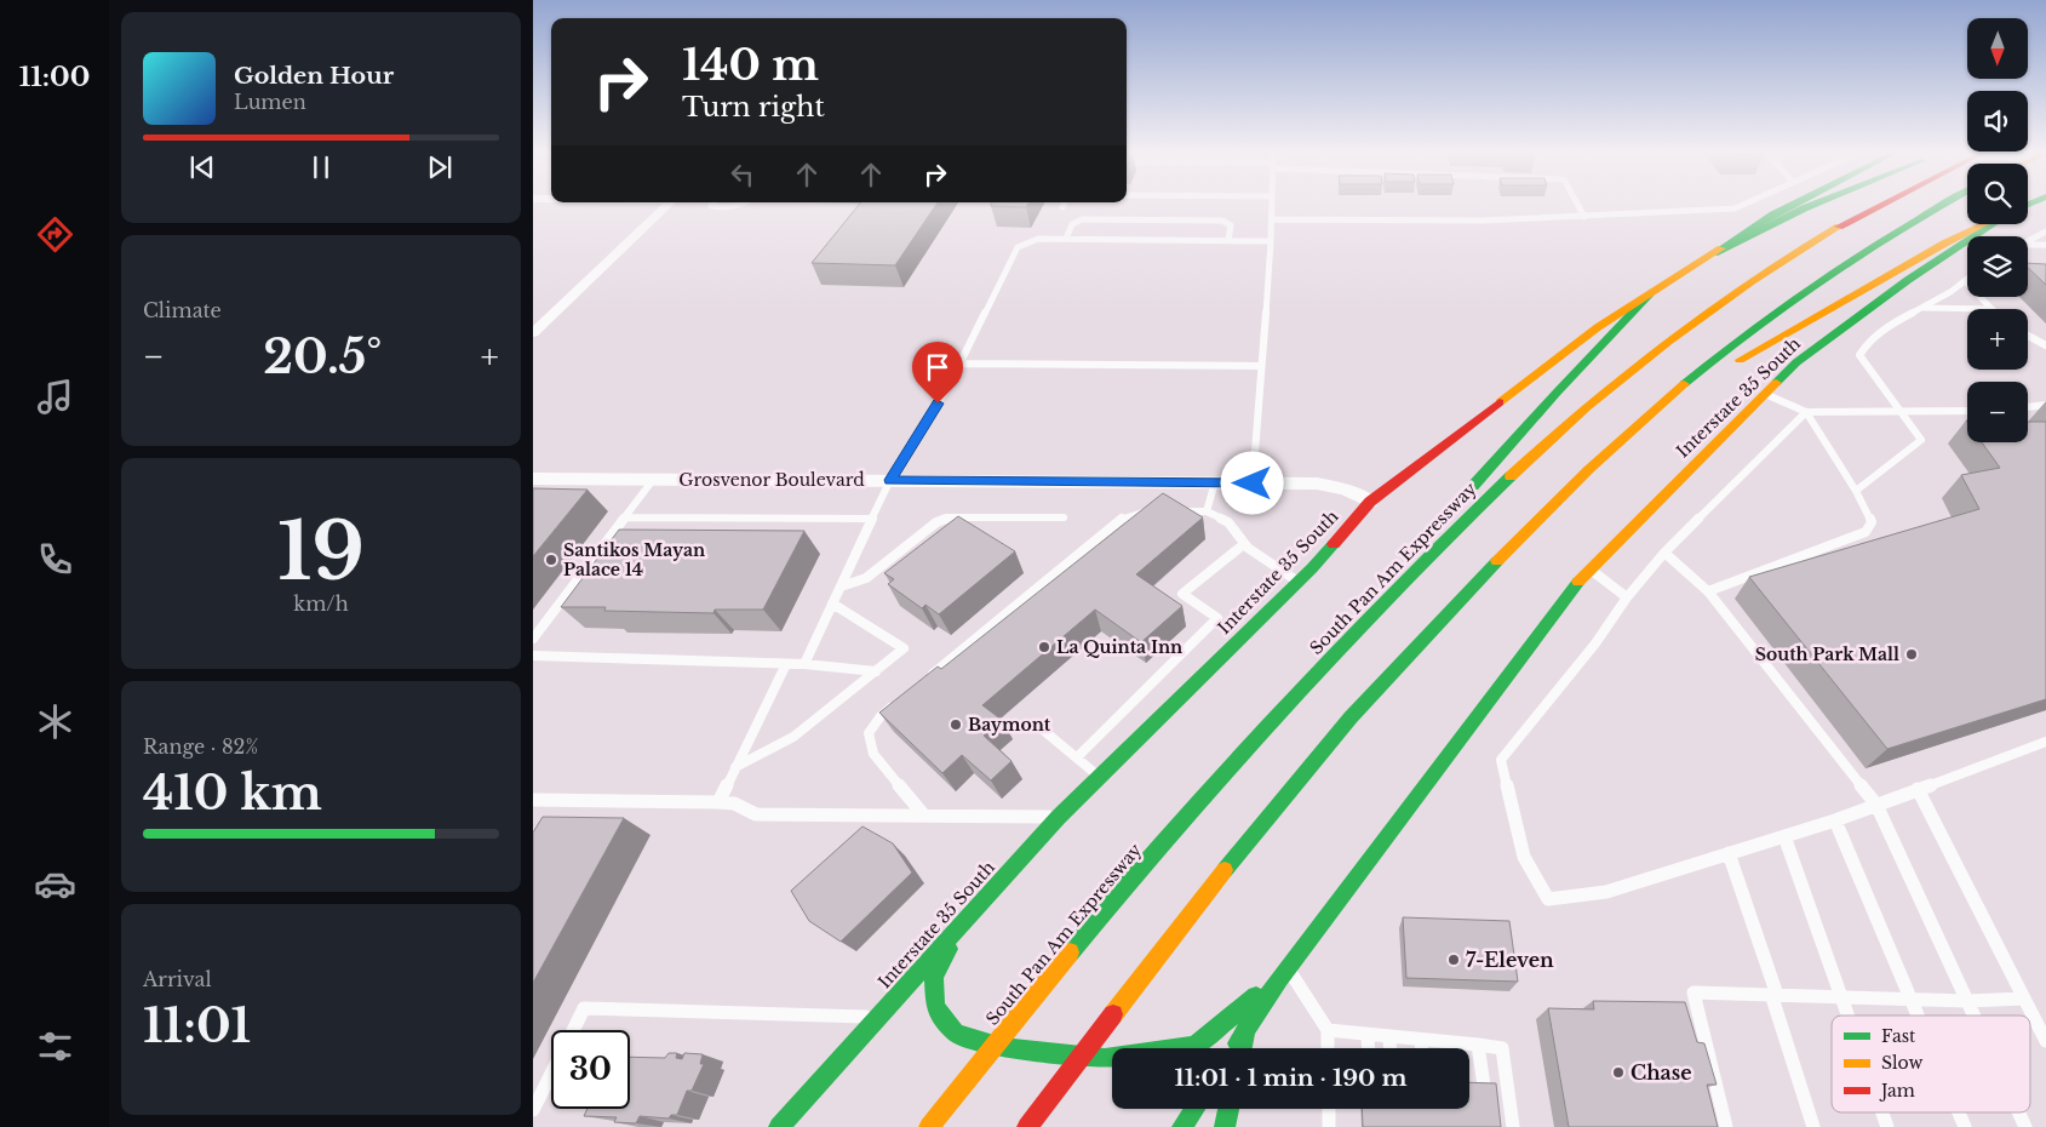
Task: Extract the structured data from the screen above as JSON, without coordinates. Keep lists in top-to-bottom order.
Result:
{
  "streets": {
    "main road": ["Interstate 35 South", "South Pan Am Expressway"],
    "street": ["Grosvenor Boulevard"]
  },
  "crossings": [
    ["Interstate 35 South", "Grosvenor Boulevard"]
  ],
  "places": [
    "Santikos Mayan Palace 14",
    "La Quinta Inn",
    "South Park Mall",
    "Baymont",
    "7-Eleven",
    "Chase"
  ],
  "legend": ["Fast", "Slow", "Jam"],
  "north": "bottom",
  "page": {
    "tabs": "11:00",
    "map_buttons": ["+", "−"],
    "turn": ["140 m", "Turn right"],
    "song": ["Golden Hour", "Lumen"],
    "tile": [
      "Climate",
      ["19", "km/h"],
      ["Range · 82%", "410 km"],
      ["Arrival", "11:01"]
    ],
    "heat": ["−", "20.5°", "+"],
    "limit": "30",
    "trip": "11:01 · 1 min · 190 m"
  }
}
